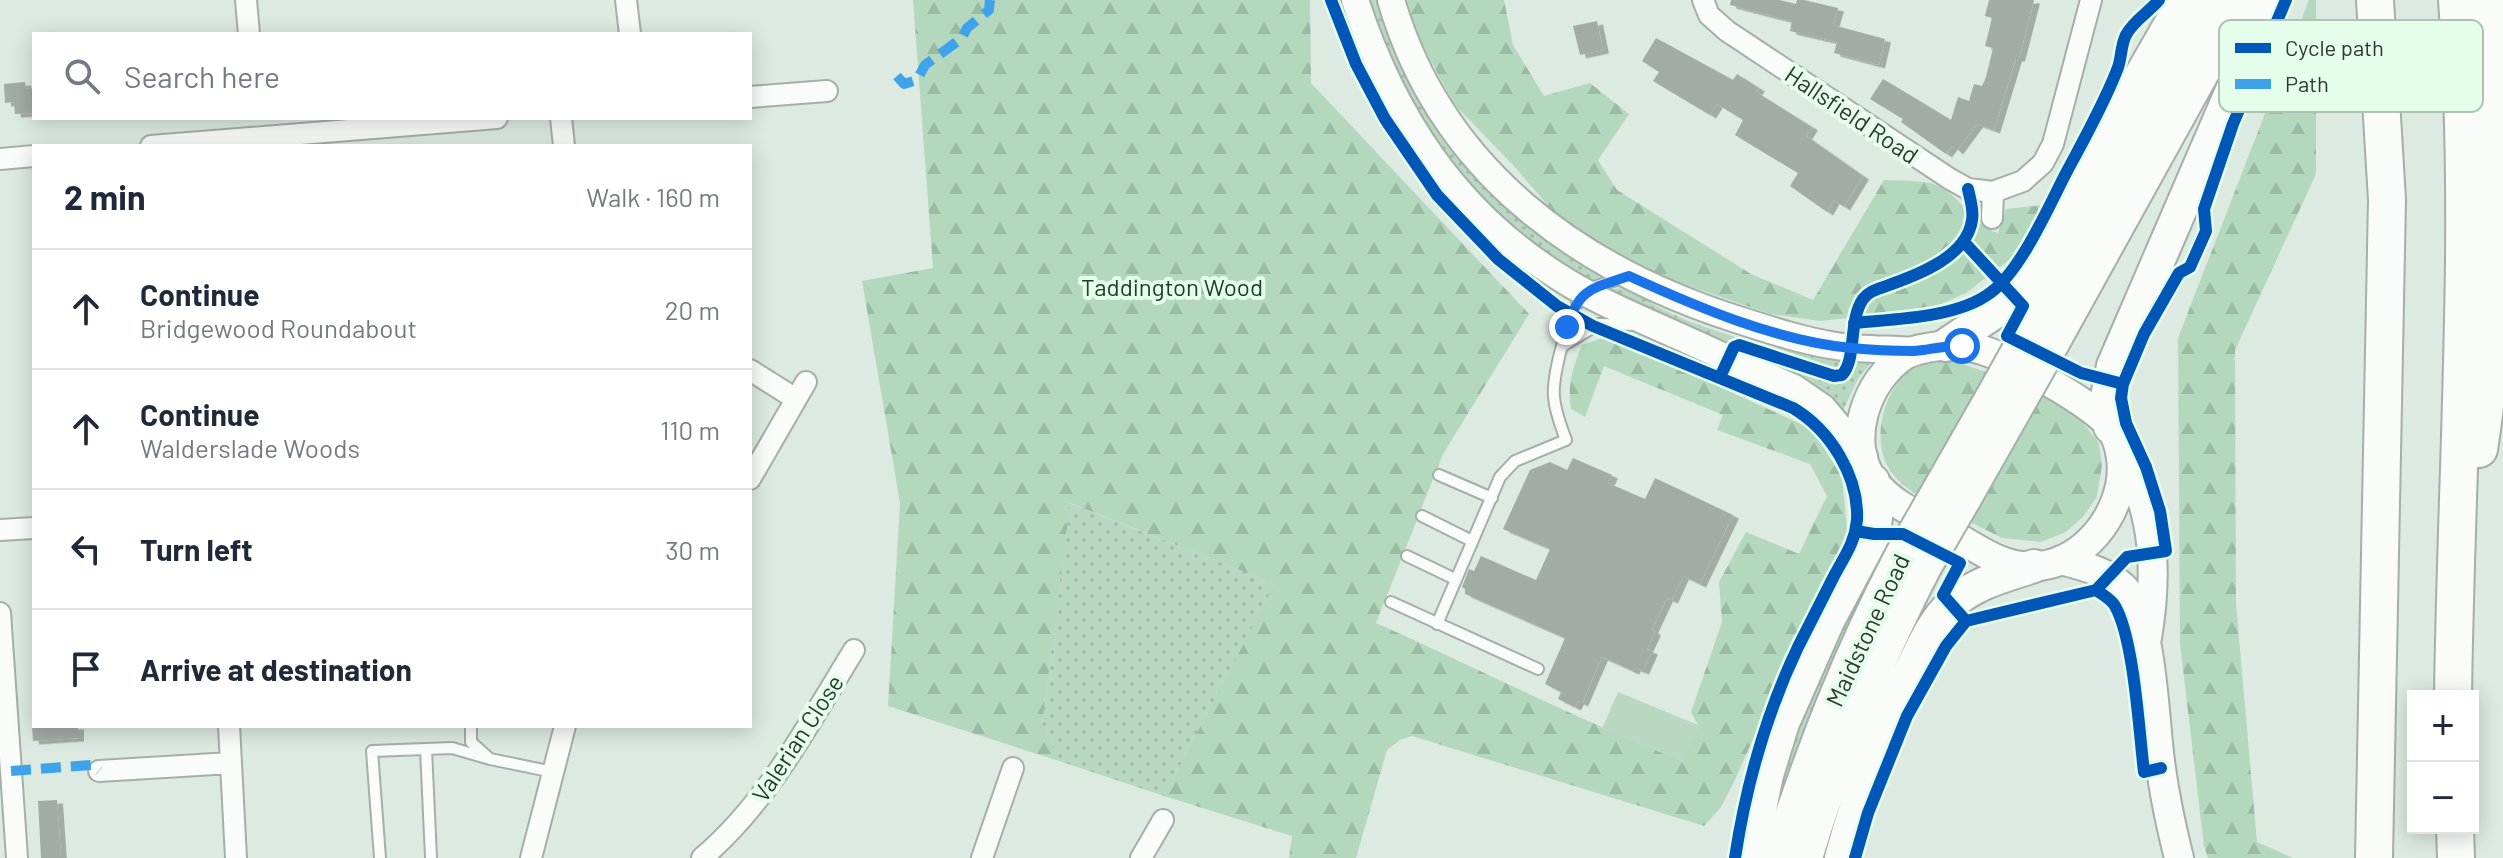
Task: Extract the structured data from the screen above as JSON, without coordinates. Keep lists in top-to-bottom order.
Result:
{
  "streets": {
    "main road": ["Maidstone Road"],
    "street": ["Hallsfield Road", "Valerian Close"]
  },
  "parks": ["Taddington Wood"],
  "legend": ["Cycle path", "Path"],
  "page": {
    "search": "Search here",
    "heading": ["2 min", "Walk · 160 m"],
    "list": [
      ["Continue", "Bridgewood Roundabout", "20 m"],
      ["Continue", "Walderslade Woods", "110 m"],
      ["Turn left", "30 m"],
      "Arrive at destination"
    ],
    "map_buttons": ["+", "−"]
  }
}
